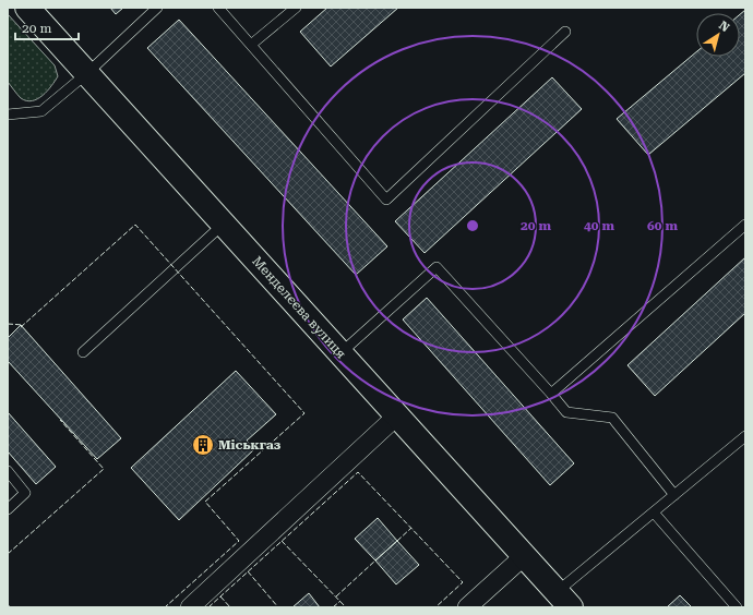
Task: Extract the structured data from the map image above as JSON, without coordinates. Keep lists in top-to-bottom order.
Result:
{
  "streets": {
    "street": ["Менделєєва вулиця"]
  },
  "places": {
    "building": ["Міськгаз"]
  },
  "scale_bar": "20 m",
  "north": "top right",
  "rings": ["20 m", "40 m", "60 m"]
}
